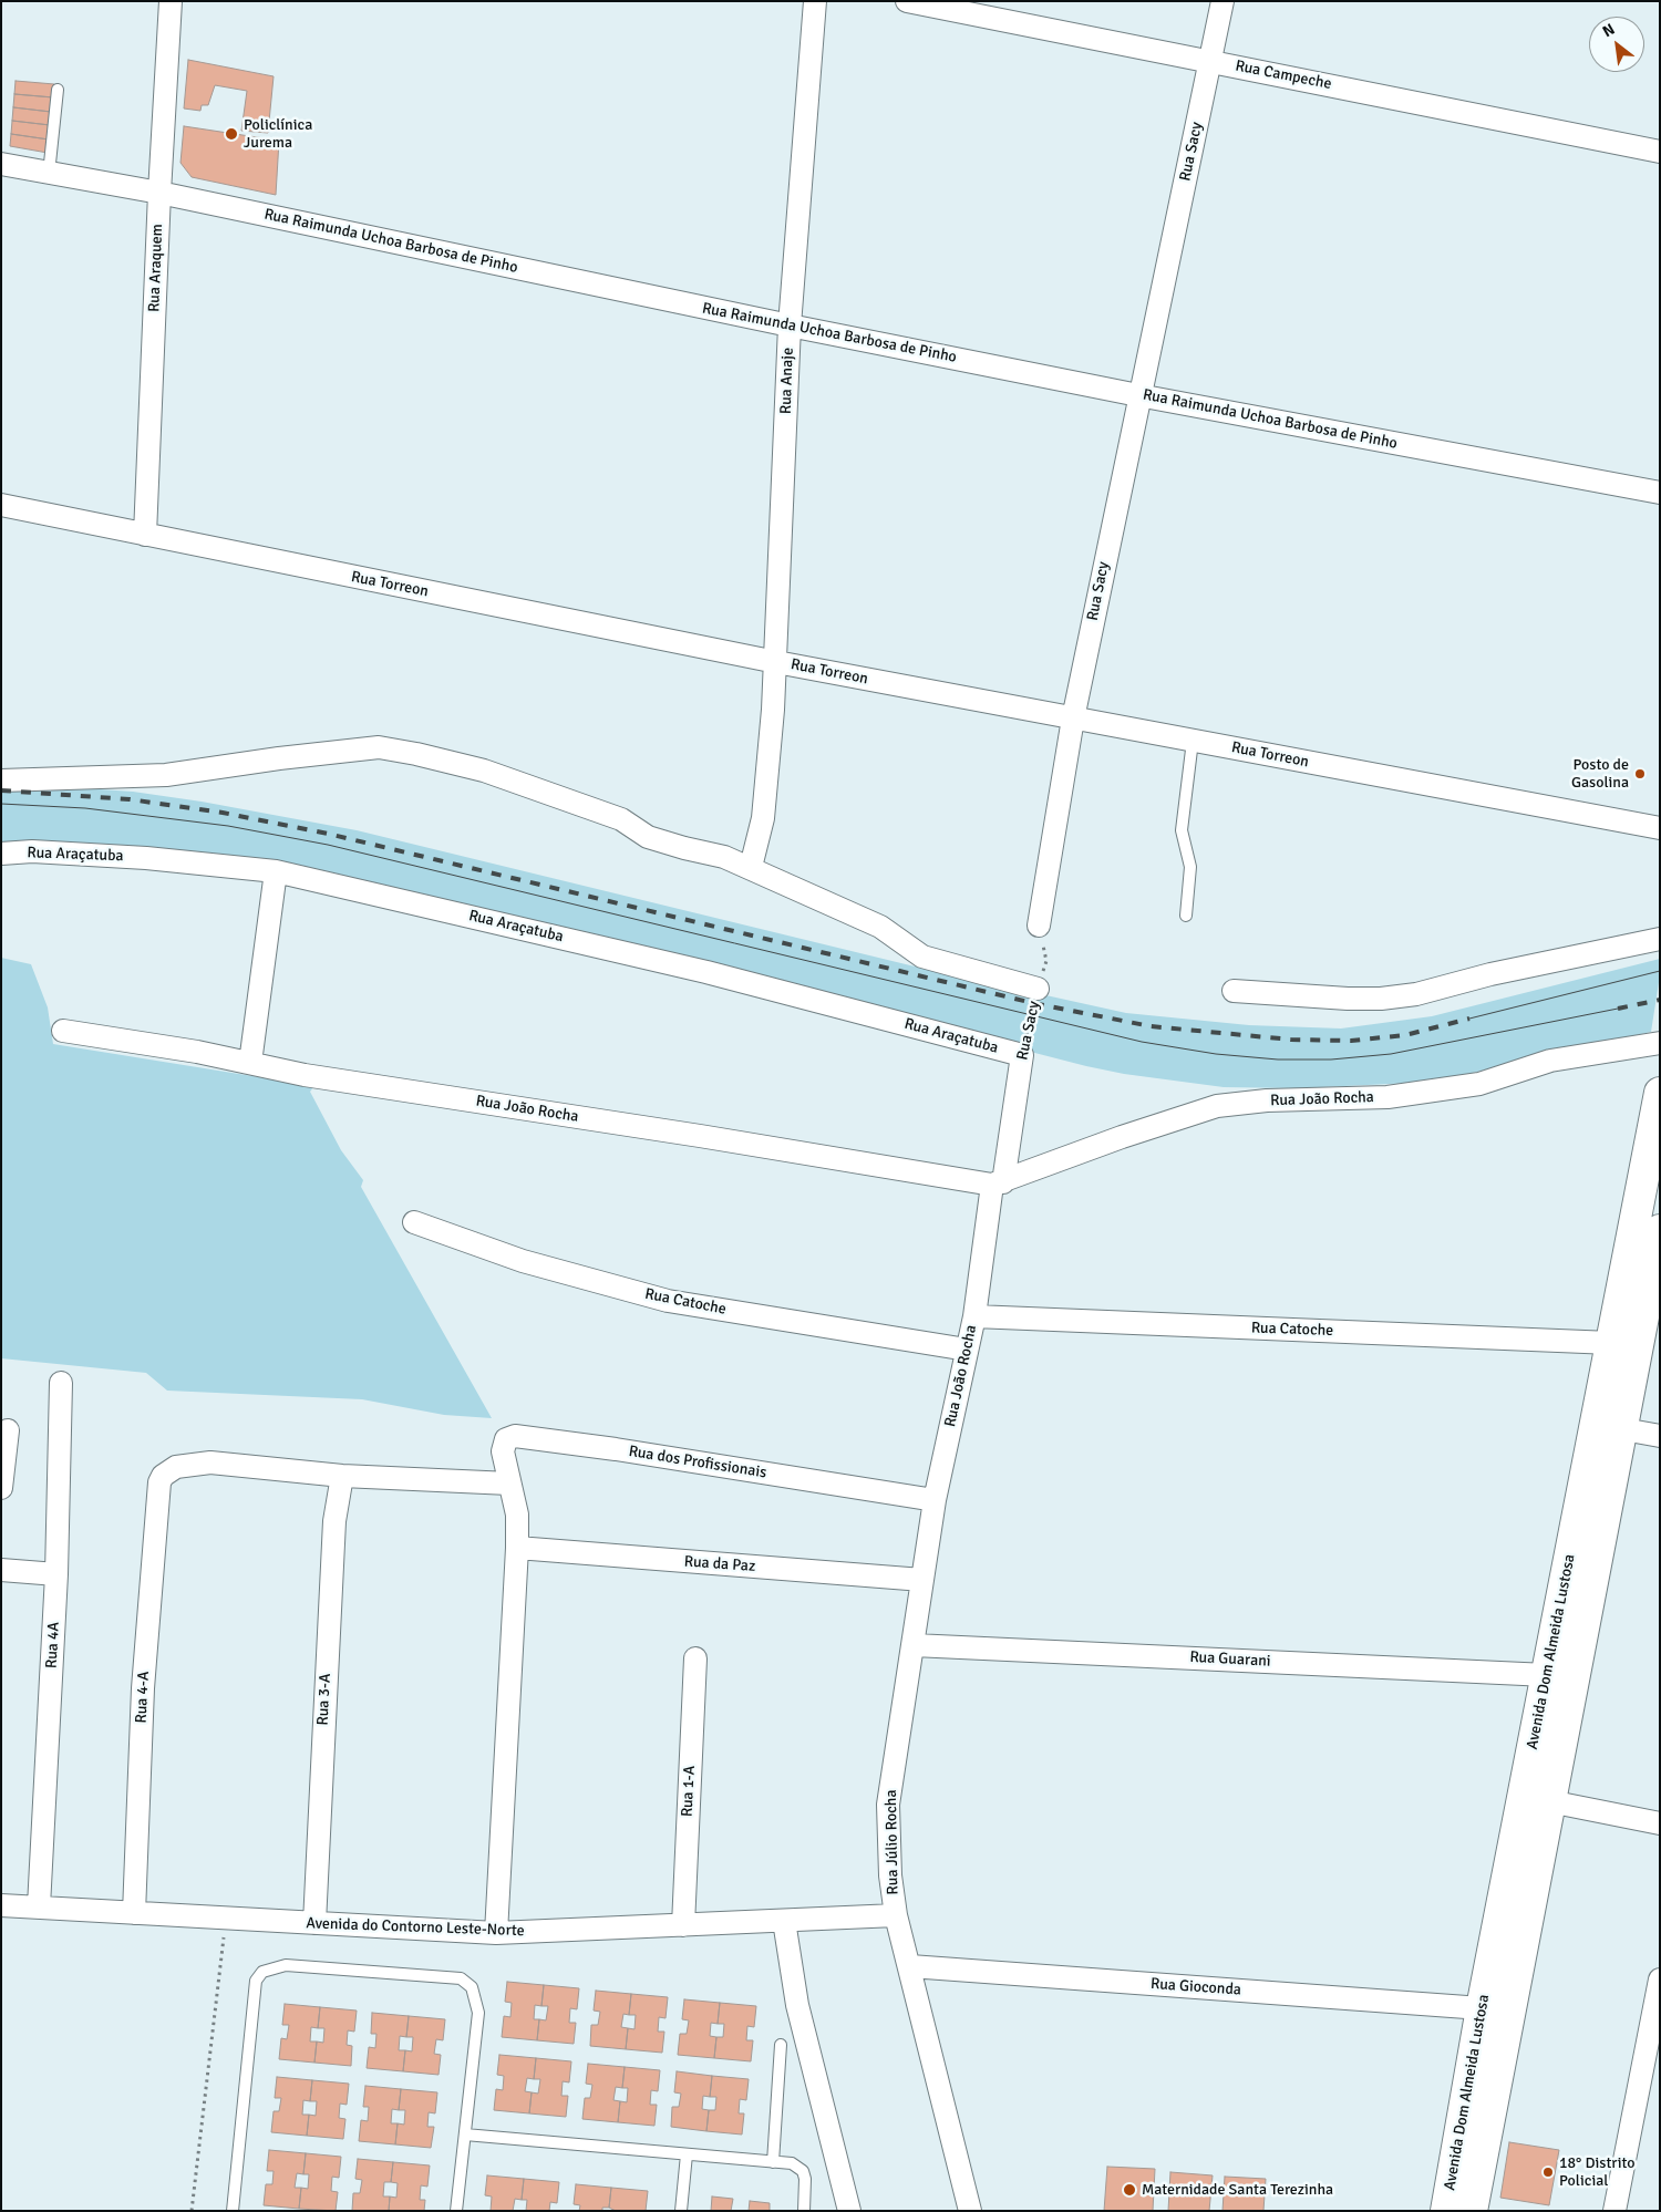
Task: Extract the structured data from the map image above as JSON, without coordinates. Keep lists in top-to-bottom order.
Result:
{
  "streets": {
    "main road": ["Avenida Dom Almeida Lustosa"],
    "street": [
      "Rua Campeche",
      "Rua Sacy",
      "Rua Raimunda Uchoa Barbosa de Pinho",
      "Rua Araquem",
      "Rua Anaje",
      "Rua Torreon",
      "Rua Araçatuba",
      "Rua João Rocha",
      "Rua Catoche",
      "Rua dos Profissionais",
      "Rua da Paz",
      "Rua 4A",
      "Rua Guarani",
      "Rua 4-A",
      "Rua 3-A",
      "Rua 1-A",
      "Rua Júlio Rocha",
      "Avenida do Contorno Leste-Norte",
      "Rua Gioconda"
    ]
  },
  "crossings": [
    ["Rua Campeche", "Rua Sacy"],
    ["Rua Sacy", "Rua Raimunda Uchoa Barbosa de Pinho"],
    ["Rua Sacy", "Rua Torreon"],
    ["Rua Sacy", "Rua Araçatuba"],
    ["Rua Sacy", "Rua João Rocha"],
    ["Rua Raimunda Uchoa Barbosa de Pinho", "Rua Araquem"],
    ["Rua Raimunda Uchoa Barbosa de Pinho", "Rua Anaje"],
    ["Rua Araquem", "Rua Torreon"],
    ["Rua Anaje", "Rua Torreon"],
    ["Rua João Rocha", "Rua Catoche"],
    ["Rua João Rocha", "Rua dos Profissionais"],
    ["Rua João Rocha", "Rua Júlio Rocha"],
    ["Rua Catoche", "Avenida Dom Almeida Lustosa"],
    ["Rua dos Profissionais", "Rua da Paz"],
    ["Rua dos Profissionais", "Rua Júlio Rocha"],
    ["Rua dos Profissionais", "Avenida do Contorno Leste-Norte"],
    ["Rua da Paz", "Rua Júlio Rocha"],
    ["Rua 4A", "Avenida do Contorno Leste-Norte"],
    ["Avenida Dom Almeida Lustosa", "Rua Guarani"],
    ["Avenida Dom Almeida Lustosa", "Rua Gioconda"],
    ["Rua Guarani", "Rua Júlio Rocha"],
    ["Rua 4-A", "Rua 3-A"],
    ["Rua 4-A", "Avenida do Contorno Leste-Norte"],
    ["Rua 3-A", "Avenida do Contorno Leste-Norte"],
    ["Rua 1-A", "Avenida do Contorno Leste-Norte"],
    ["Rua Júlio Rocha", "Avenida do Contorno Leste-Norte"],
    ["Rua Júlio Rocha", "Rua Gioconda"]
  ],
  "places": [
    "Policlínica Jurema",
    "Posto de Gasolina",
    "18° Distrito Policial",
    "Maternidade Santa Terezinha"
  ],
  "north": "top left"
}
